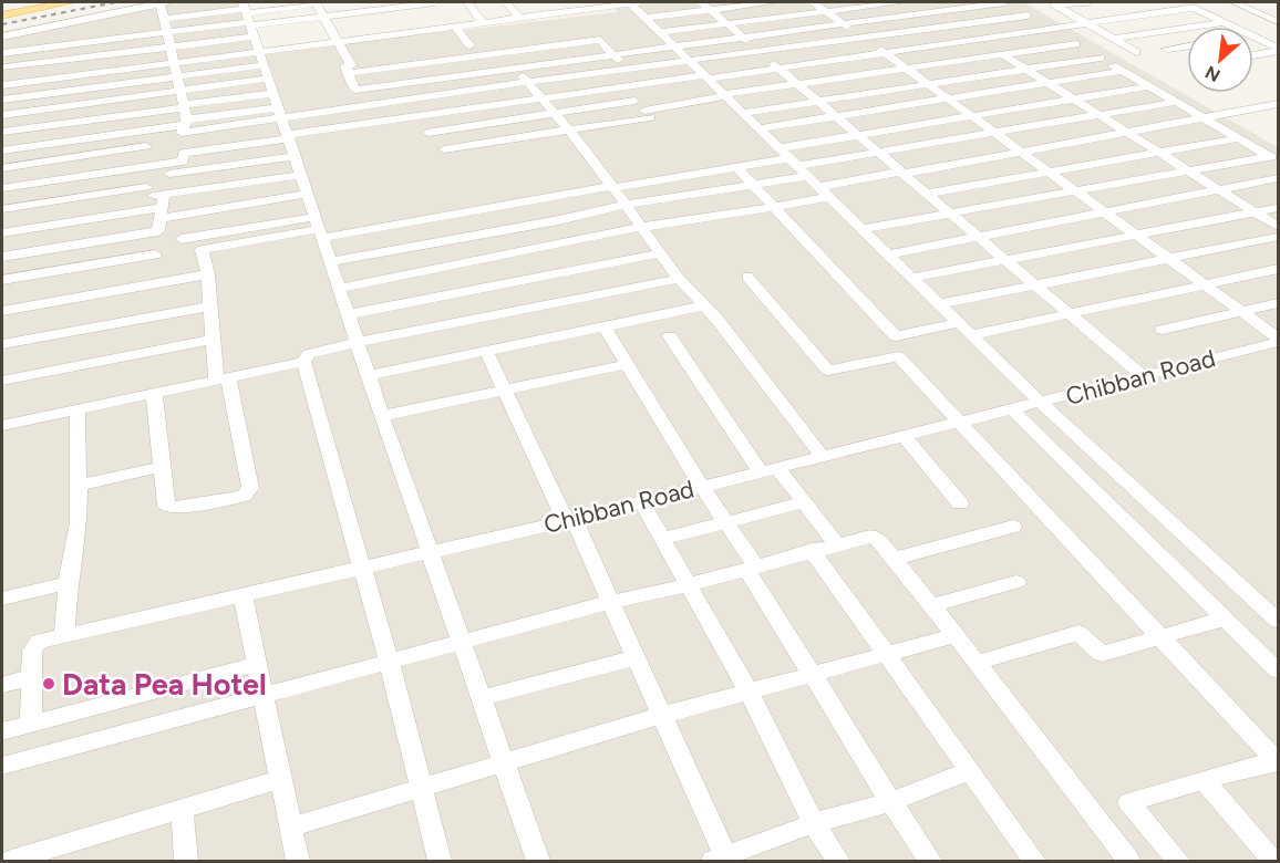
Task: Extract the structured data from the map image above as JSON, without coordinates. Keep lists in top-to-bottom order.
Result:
{
  "streets": {
    "street": ["Chibban Road"]
  },
  "places": ["Data Pea Hotel"],
  "north": "bottom left"
}
